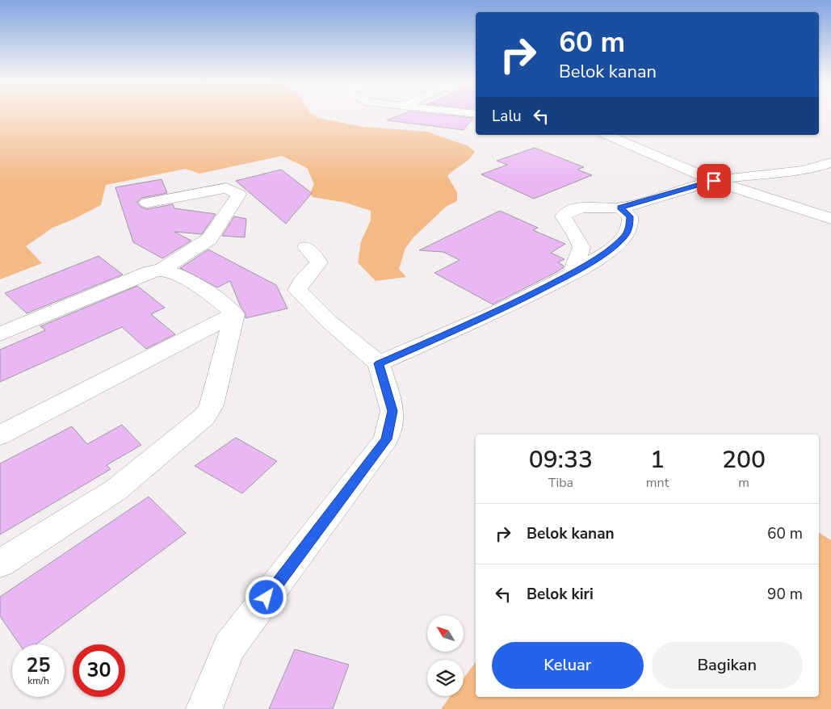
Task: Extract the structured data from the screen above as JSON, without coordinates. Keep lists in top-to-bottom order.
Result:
{
  "north": "top left",
  "page": {
    "turn": ["60 m", "Belok kanan"],
    "then": "Lalu",
    "eta": [
      "09:33",
      "Tiba",
      "1",
      "mnt",
      "200",
      "m"
    ],
    "list": [
      {
        "name": "Belok kanan",
        "value": "60 m"
      },
      {
        "name": "Belok kiri",
        "value": "90 m"
      }
    ],
    "buttons": ["Keluar", "Bagikan"],
    "speed": "25 km/h",
    "limit": "30"
  }
}
